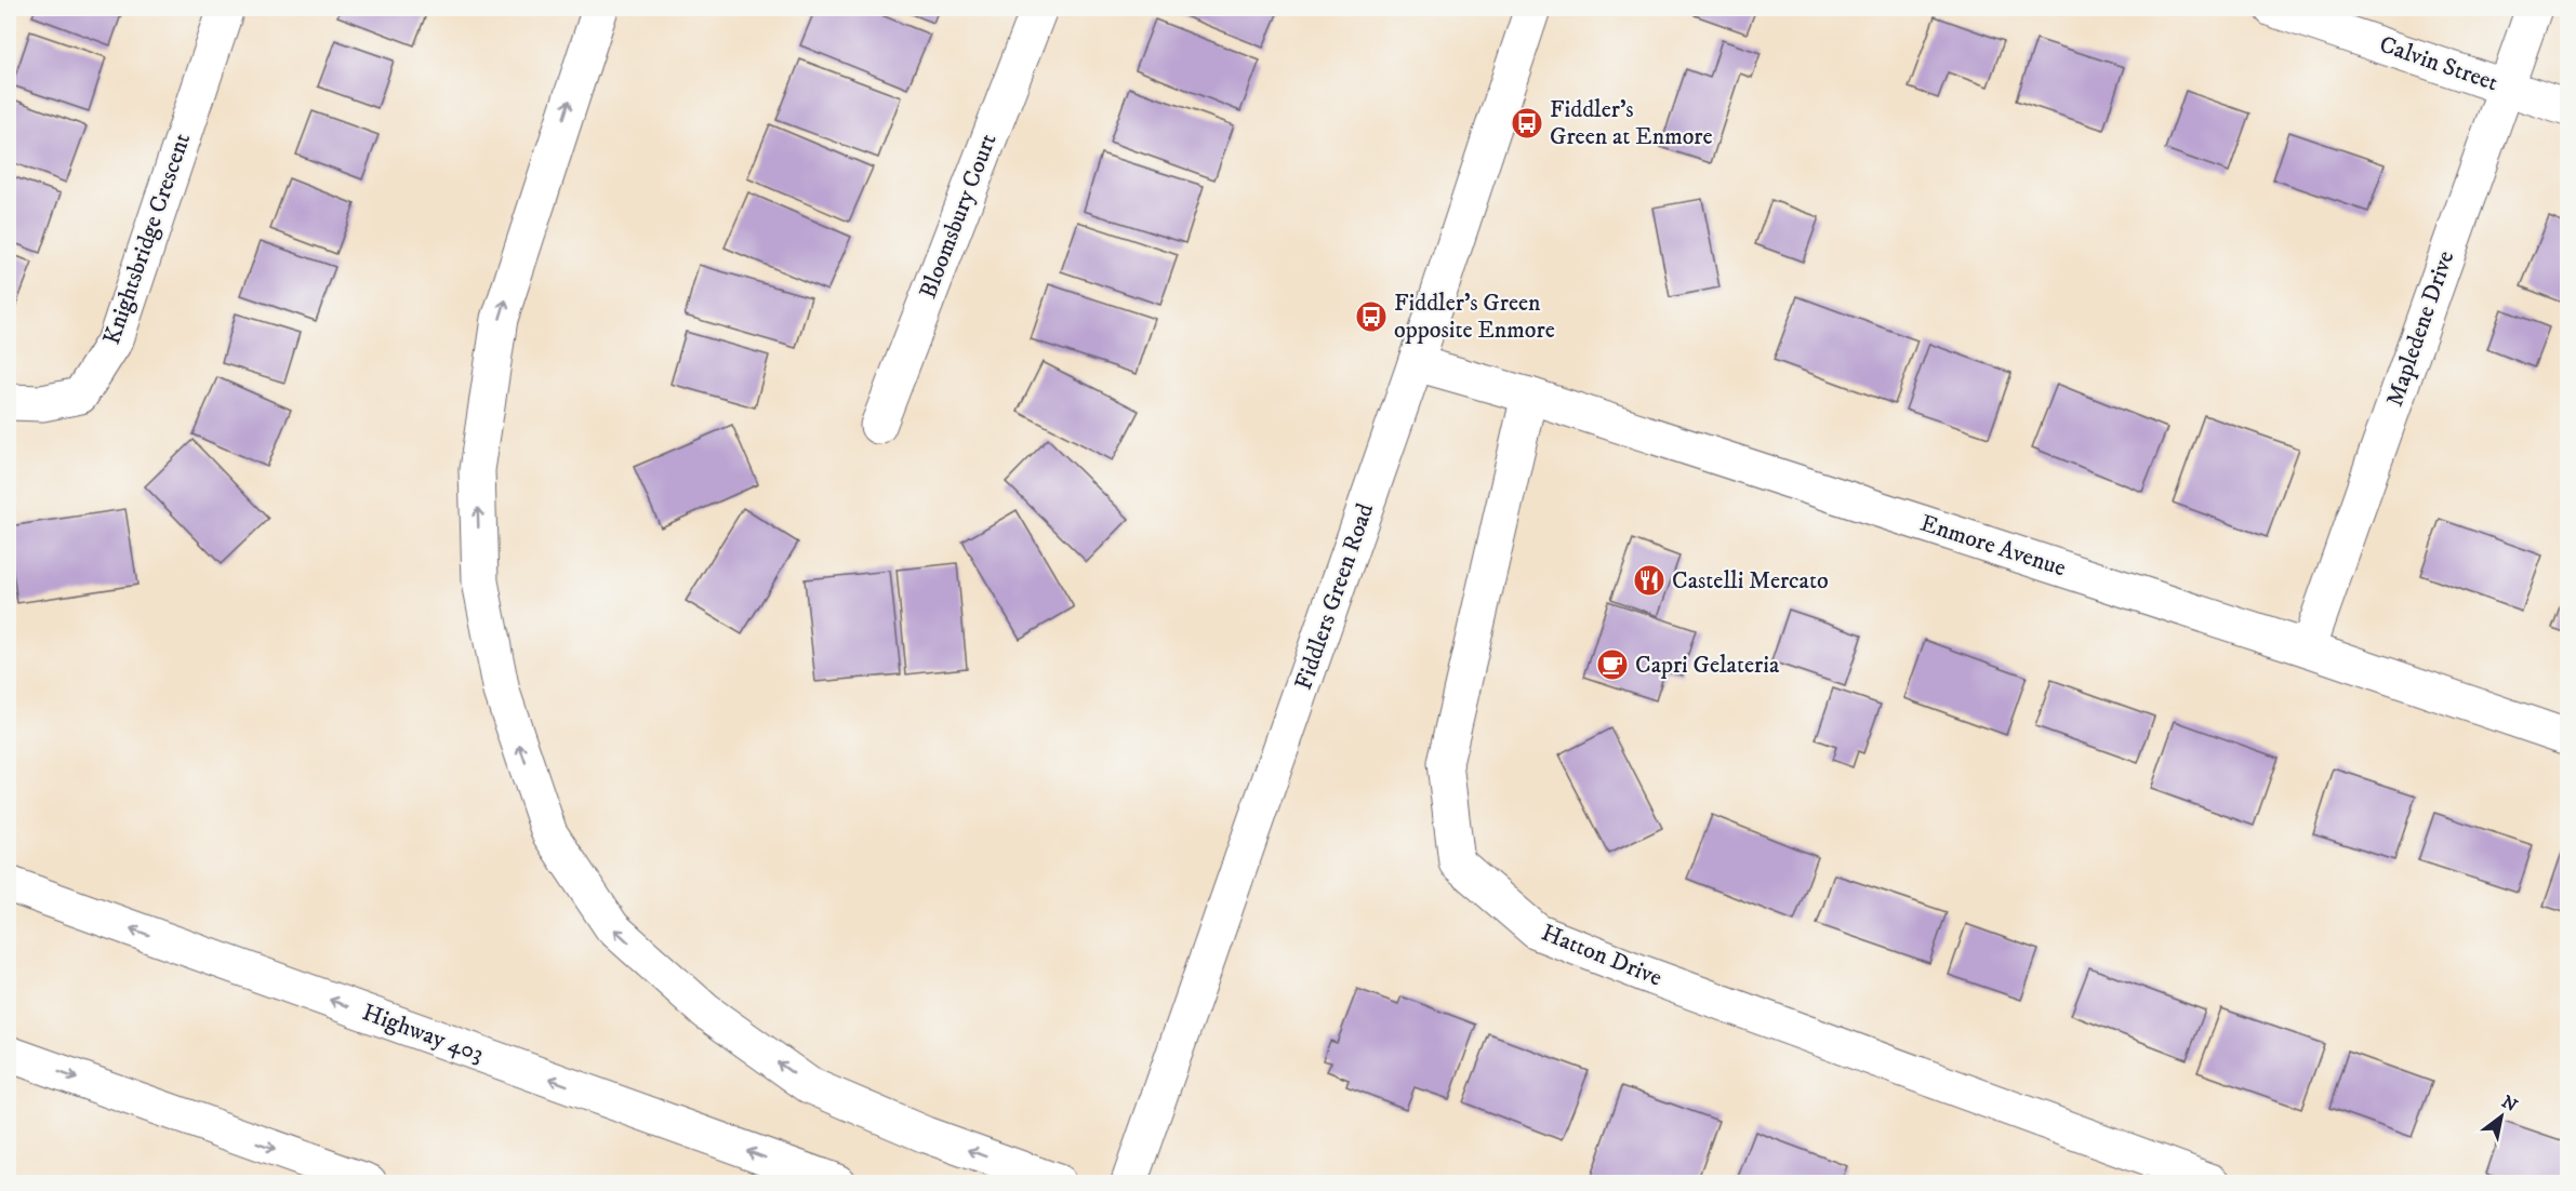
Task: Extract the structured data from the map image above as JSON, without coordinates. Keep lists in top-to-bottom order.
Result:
{
  "streets": {
    "main road": [
      "Calvin Street",
      "Bloomsbury Court",
      "Knightsbridge Crescent",
      "Mapledene Drive",
      "Enmore Avenue",
      "Fiddlers Green Road",
      "Hatton Drive",
      "Highway 403"
    ]
  },
  "crossings": [
    ["Calvin Street", "Mapledene Drive"],
    ["Mapledene Drive", "Enmore Avenue"],
    ["Enmore Avenue", "Fiddlers Green Road"],
    ["Enmore Avenue", "Hatton Drive"]
  ],
  "places": {
    "bus stop": ["Fiddler's Green at Enmore", "Fiddler's Green opposite Enmore"],
    "restaurant": ["Castelli Mercato"],
    "cafe": ["Capri Gelateria"]
  },
  "north": "top right"
}
